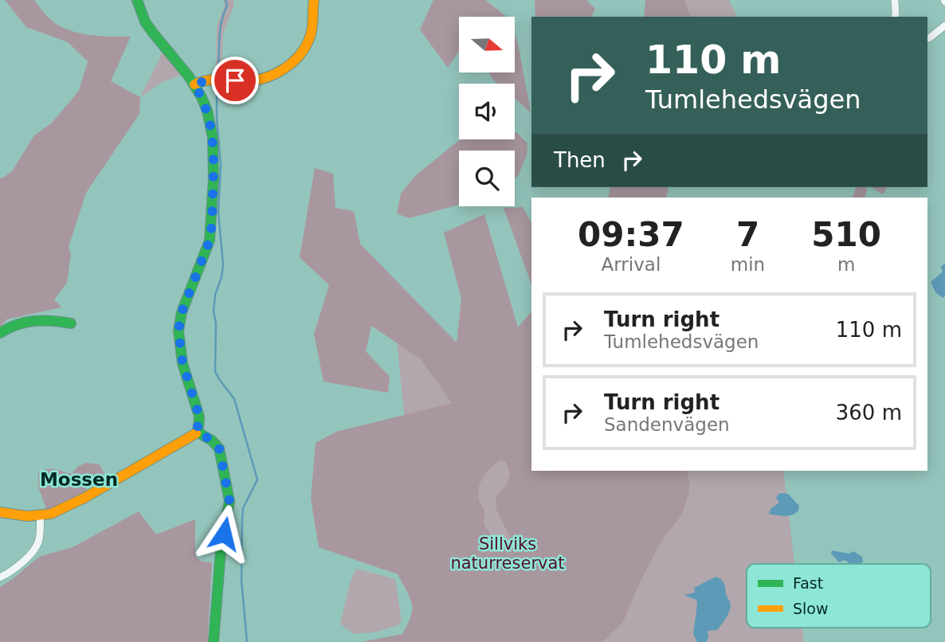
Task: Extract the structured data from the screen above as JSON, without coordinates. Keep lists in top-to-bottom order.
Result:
{
  "districts": ["Mossen"],
  "parks": ["Sillviks naturreservat"],
  "legend": ["Fast", "Slow"],
  "north": "right",
  "page": {
    "turn": ["110 m", "Tumlehedsvägen"],
    "then": "Then",
    "eta": [
      "09:37",
      "Arrival",
      "7",
      "min",
      "510",
      "m"
    ],
    "list": [
      {
        "name": "Turn right",
        "note": "Tumlehedsvägen",
        "value": "110 m"
      },
      {
        "name": "Turn right",
        "note": "Sandenvägen",
        "value": "360 m"
      }
    ]
  }
}
